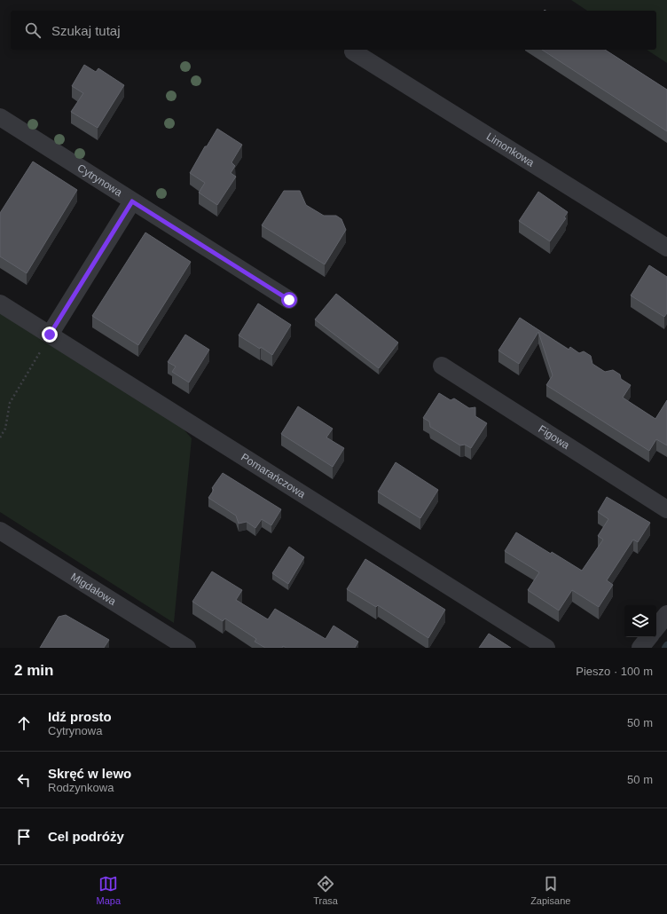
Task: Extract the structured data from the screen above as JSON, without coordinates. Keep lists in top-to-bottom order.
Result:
{
  "streets": {
    "street": [
      "Limonkowa",
      "Cytrynowa",
      "Figowa",
      "Pomarańczowa",
      "Migdałowa"
    ]
  },
  "page": {
    "search": "Szukaj tutaj",
    "heading": ["2 min", "Pieszo · 100 m"],
    "list": [
      ["Idź prosto", "Cytrynowa", "50 m"],
      ["Skręć w lewo", "Rodzynkowa", "50 m"],
      "Cel podróży"
    ],
    "nav": ["Mapa", "Trasa", "Zapisane"]
  }
}
